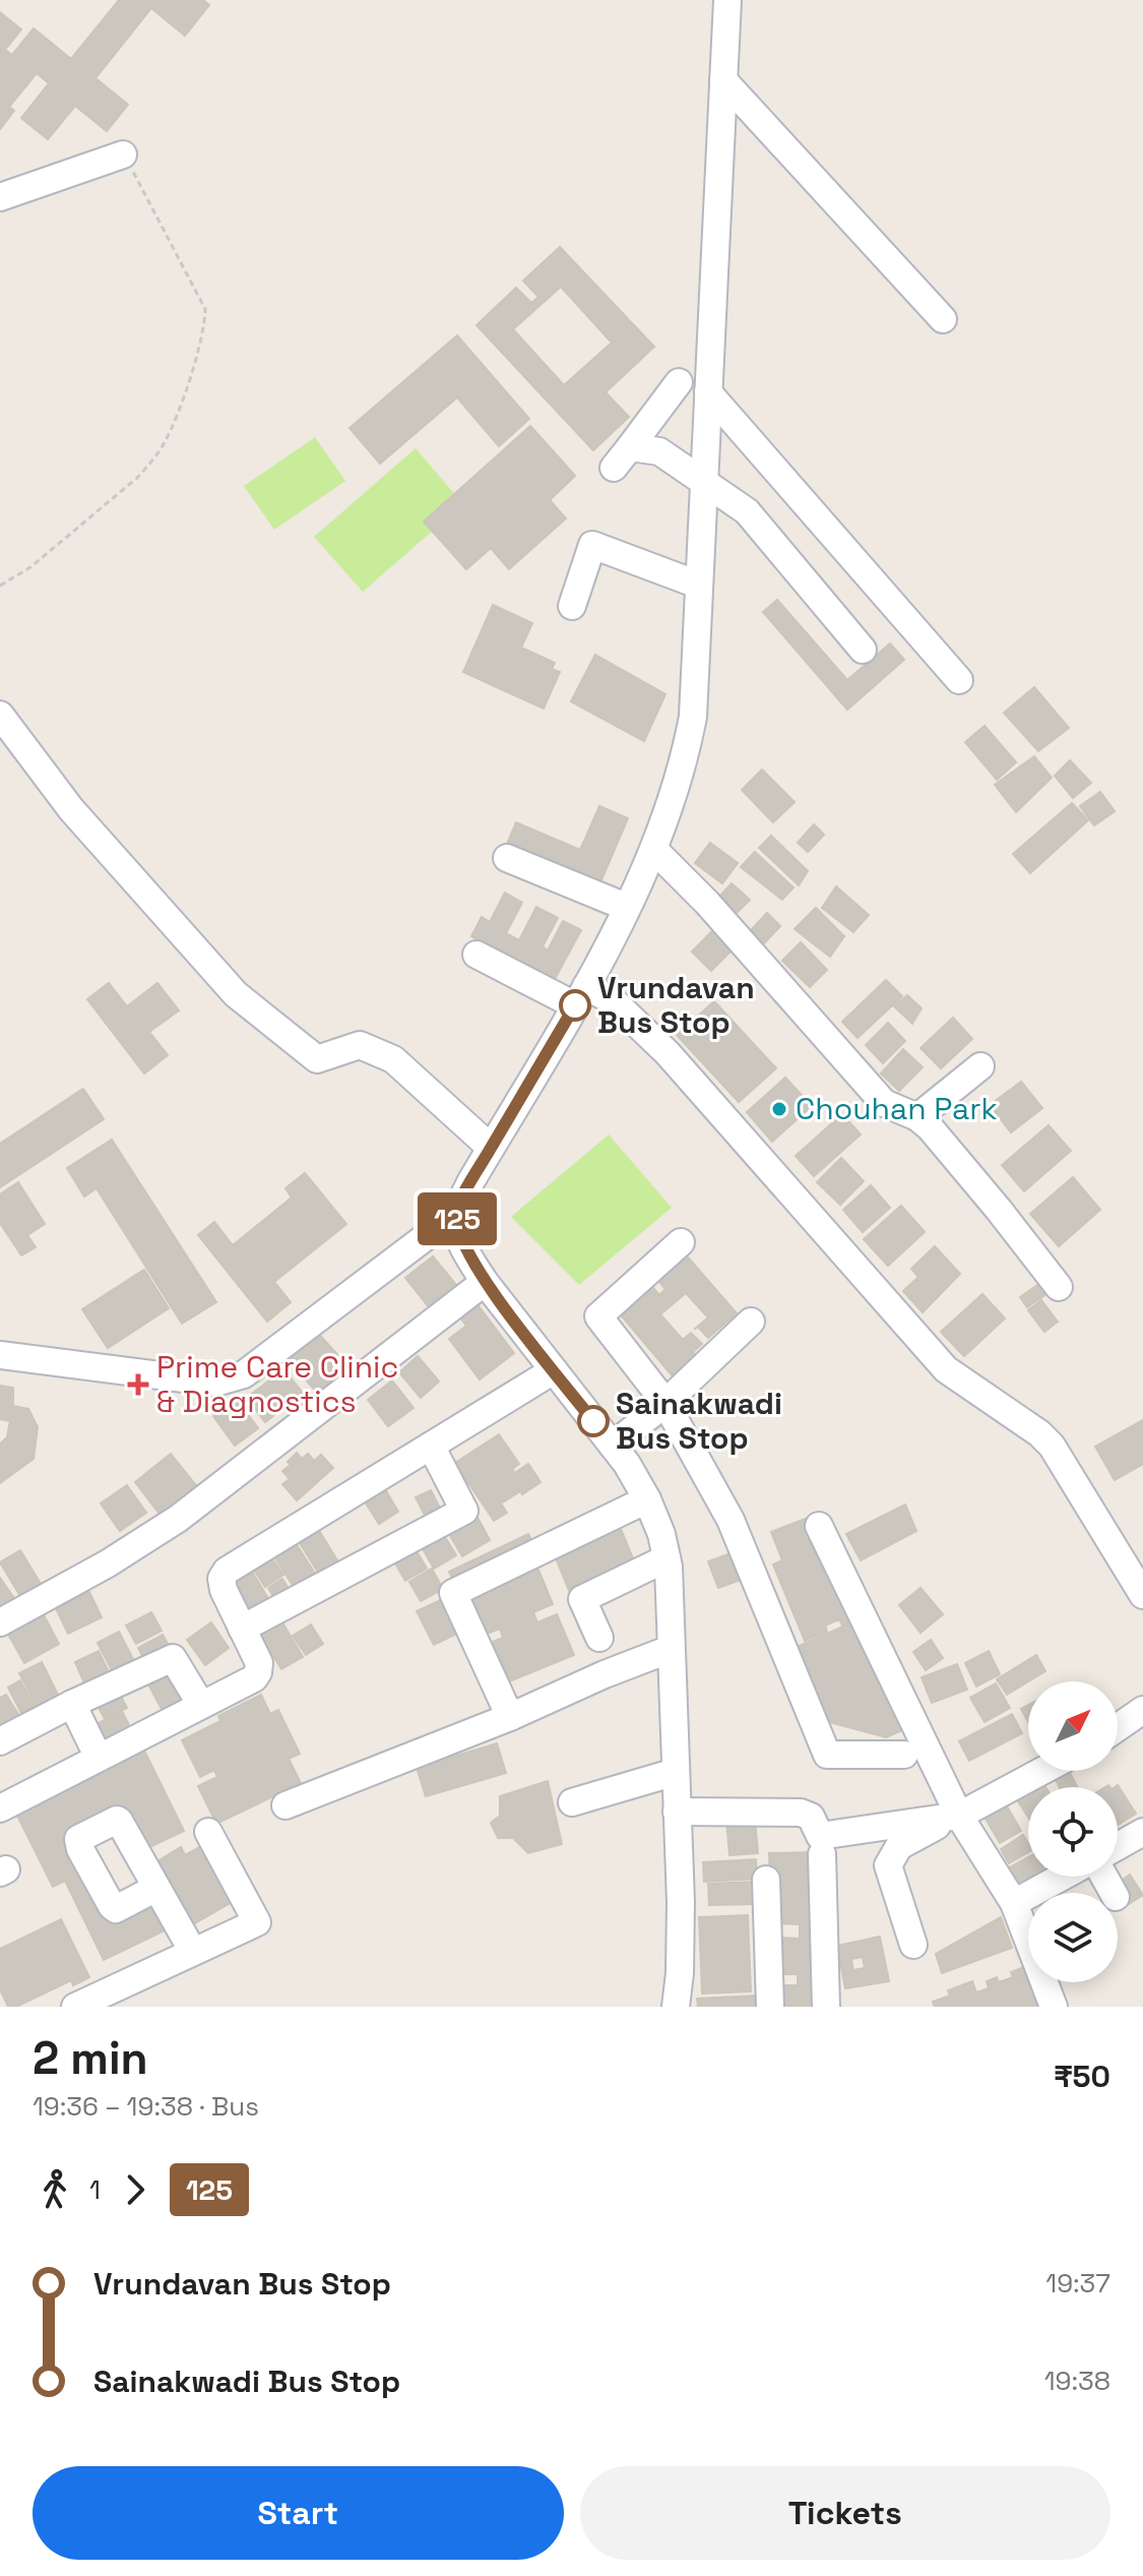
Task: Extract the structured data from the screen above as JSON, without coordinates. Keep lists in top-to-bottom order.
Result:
{
  "places": {
    "other": ["Vrundavan Bus Stop", "Chouhan Park", "Sainakwadi Bus Stop"],
    "health": ["Prime Care Clinic & Diagnostics"]
  },
  "lines": ["bus line 125"],
  "north": "top right",
  "page": {
    "on_map": "125",
    "heading": ["2 min", "19:36 – 19:38 · Bus", "₹50"],
    "legs": ["1", "125"],
    "list": [
      {
        "name": "Vrundavan Bus Stop",
        "value": "19:37"
      },
      {
        "name": "Sainakwadi Bus Stop",
        "value": "19:38"
      }
    ],
    "buttons": ["Start", "Tickets"]
  }
}
